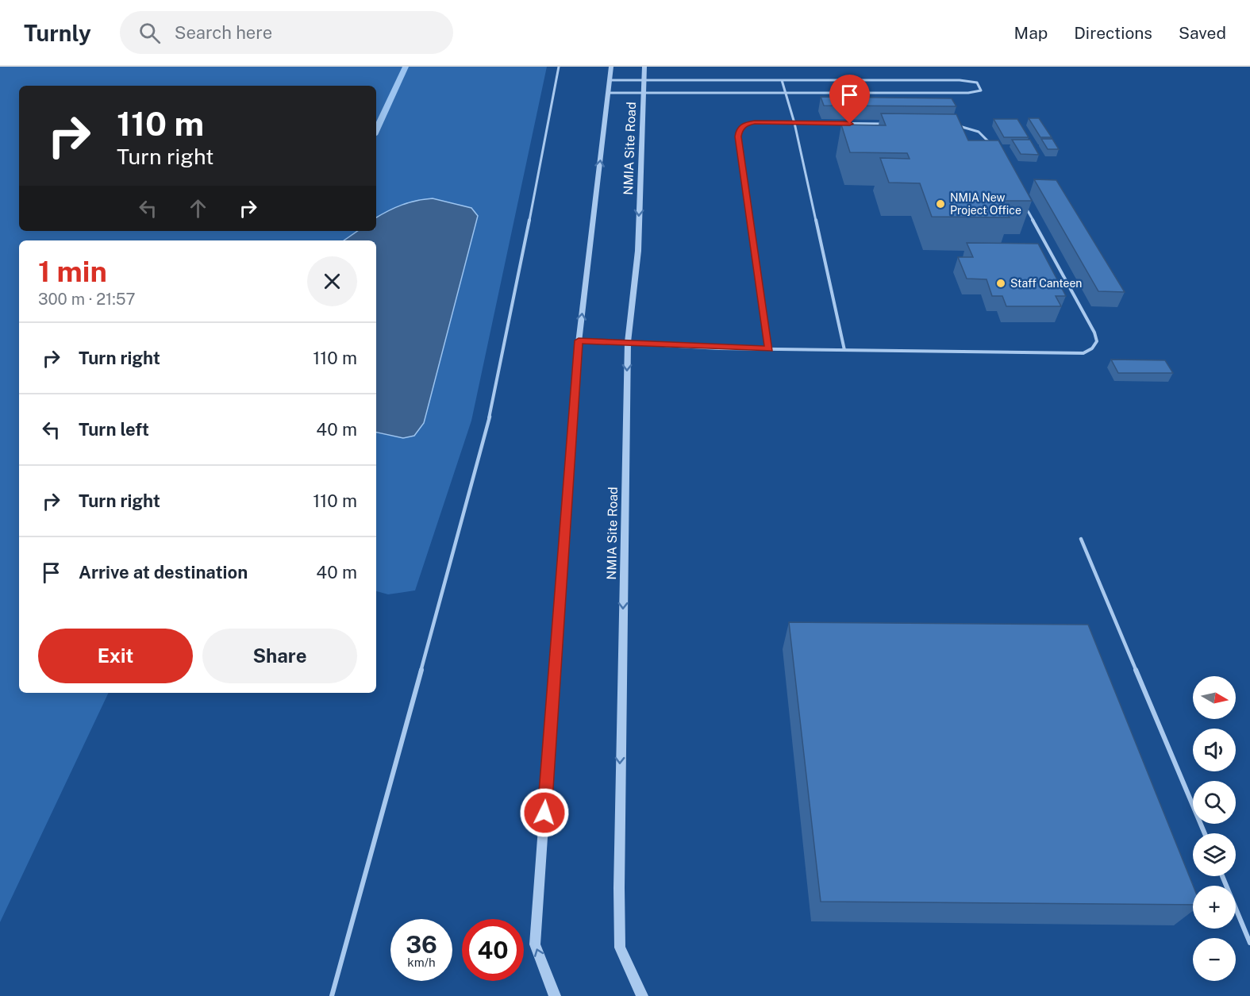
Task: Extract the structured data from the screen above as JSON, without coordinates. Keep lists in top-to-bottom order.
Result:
{
  "streets": {
    "street": ["NMIA Site Road"]
  },
  "places": ["NMIA New Project Office", "Staff Canteen"],
  "north": "right",
  "page": {
    "header": "Turnly",
    "search": "Search here",
    "nav": ["Map", "Directions", "Saved"],
    "turn": ["110 m", "Turn right"],
    "heading": ["1 min", "300 m · 21:57"],
    "list": [
      {
        "name": "Turn right",
        "value": "110 m"
      },
      {
        "name": "Turn left",
        "value": "40 m"
      },
      {
        "name": "Turn right",
        "value": "110 m"
      },
      {
        "name": "Arrive at destination",
        "value": "40 m"
      }
    ],
    "buttons": ["Exit", "Share"],
    "map_buttons": ["+", "−"],
    "speed": "36 km/h",
    "limit": "40"
  }
}
